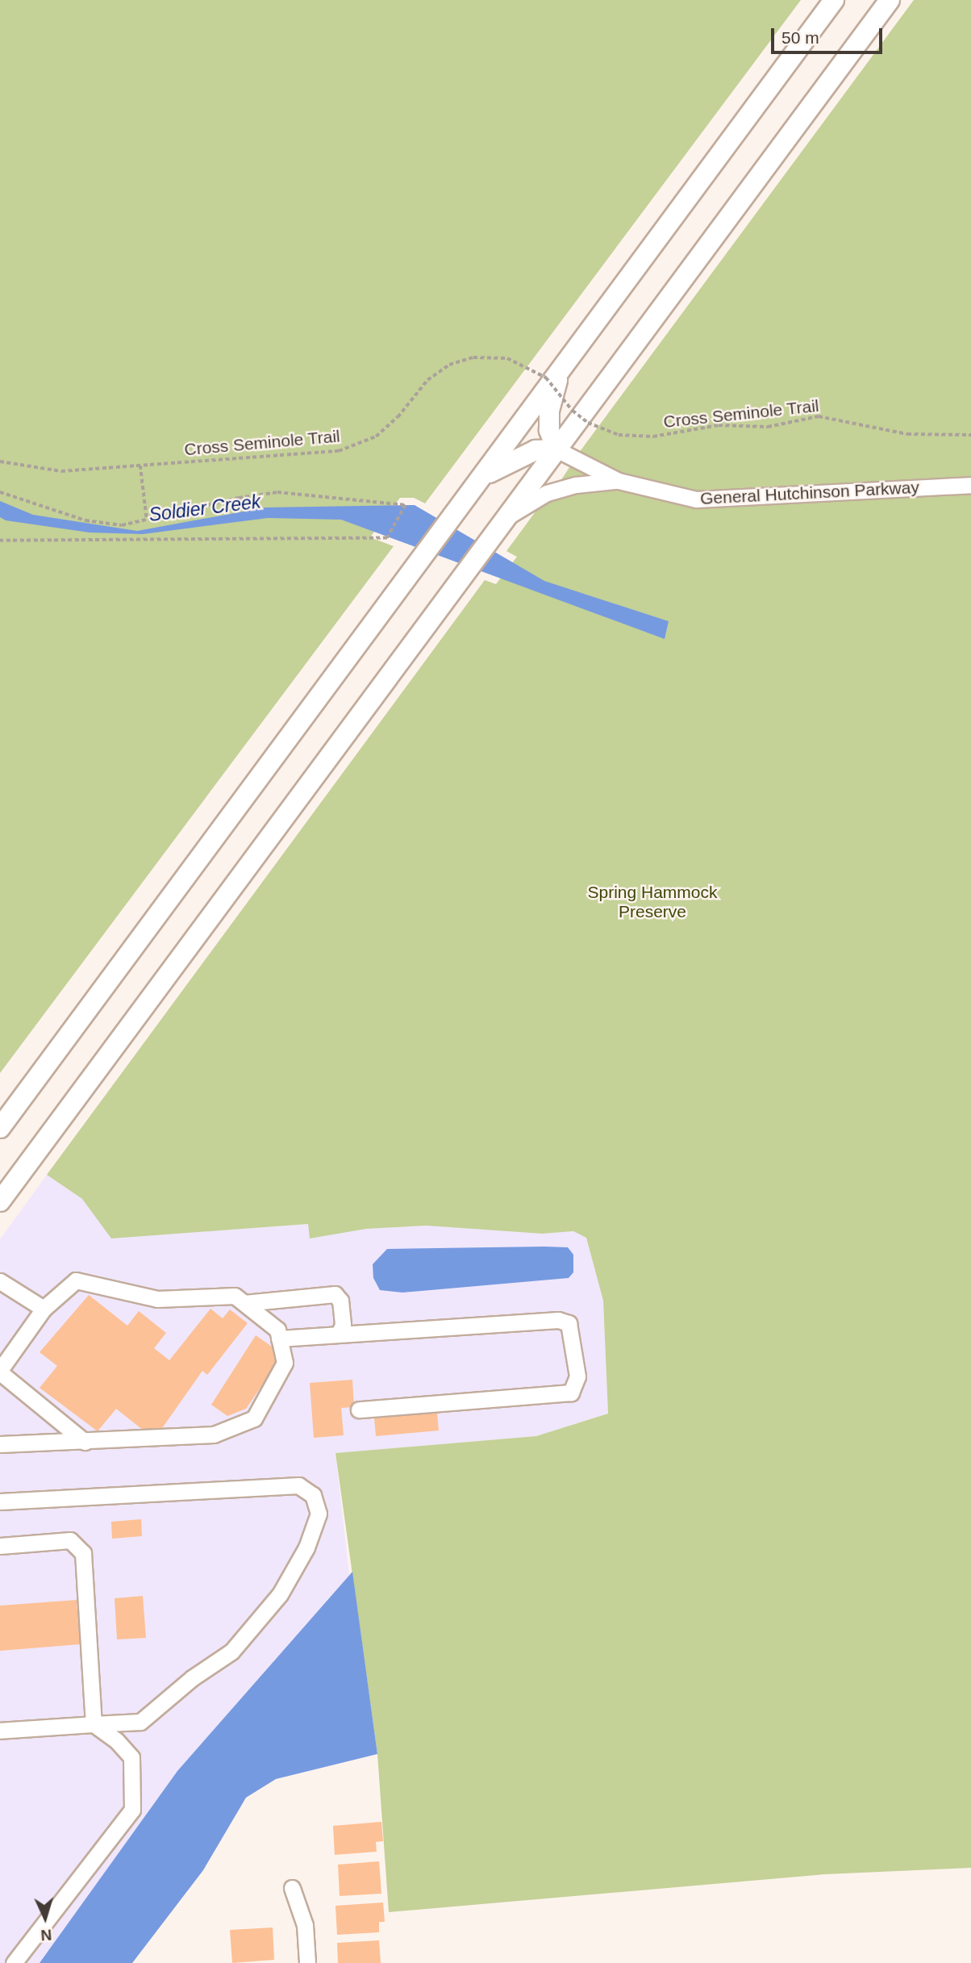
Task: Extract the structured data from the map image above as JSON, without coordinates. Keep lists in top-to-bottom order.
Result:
{
  "streets": {
    "street": ["General Hutchinson Parkway"],
    "path": ["Cross Seminole Trail"]
  },
  "water": ["Soldier Creek"],
  "parks": ["Spring Hammock Preserve"],
  "scale_bar": "50 m",
  "north": "bottom"
}
